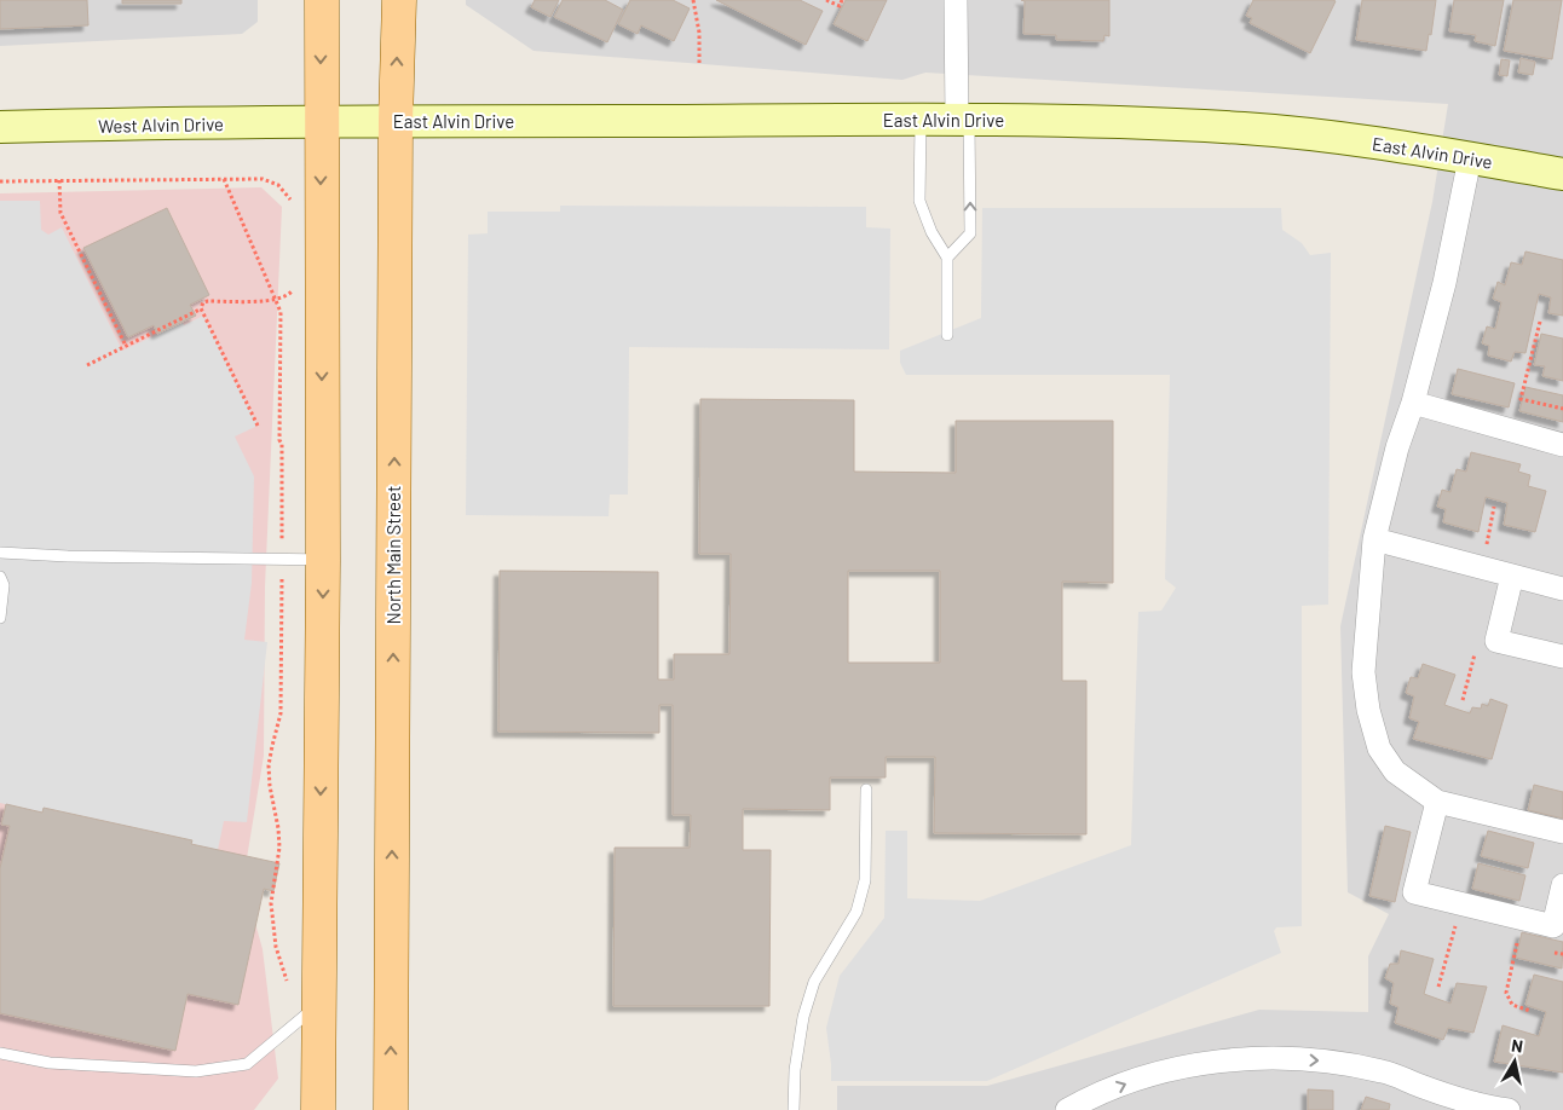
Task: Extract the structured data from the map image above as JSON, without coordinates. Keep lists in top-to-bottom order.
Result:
{
  "streets": {
    "main road": ["East Alvin Drive", "West Alvin Drive", "North Main Street"]
  },
  "crossings": [
    ["East Alvin Drive", "West Alvin Drive"],
    ["East Alvin Drive", "North Main Street"]
  ],
  "north": "top"
}
